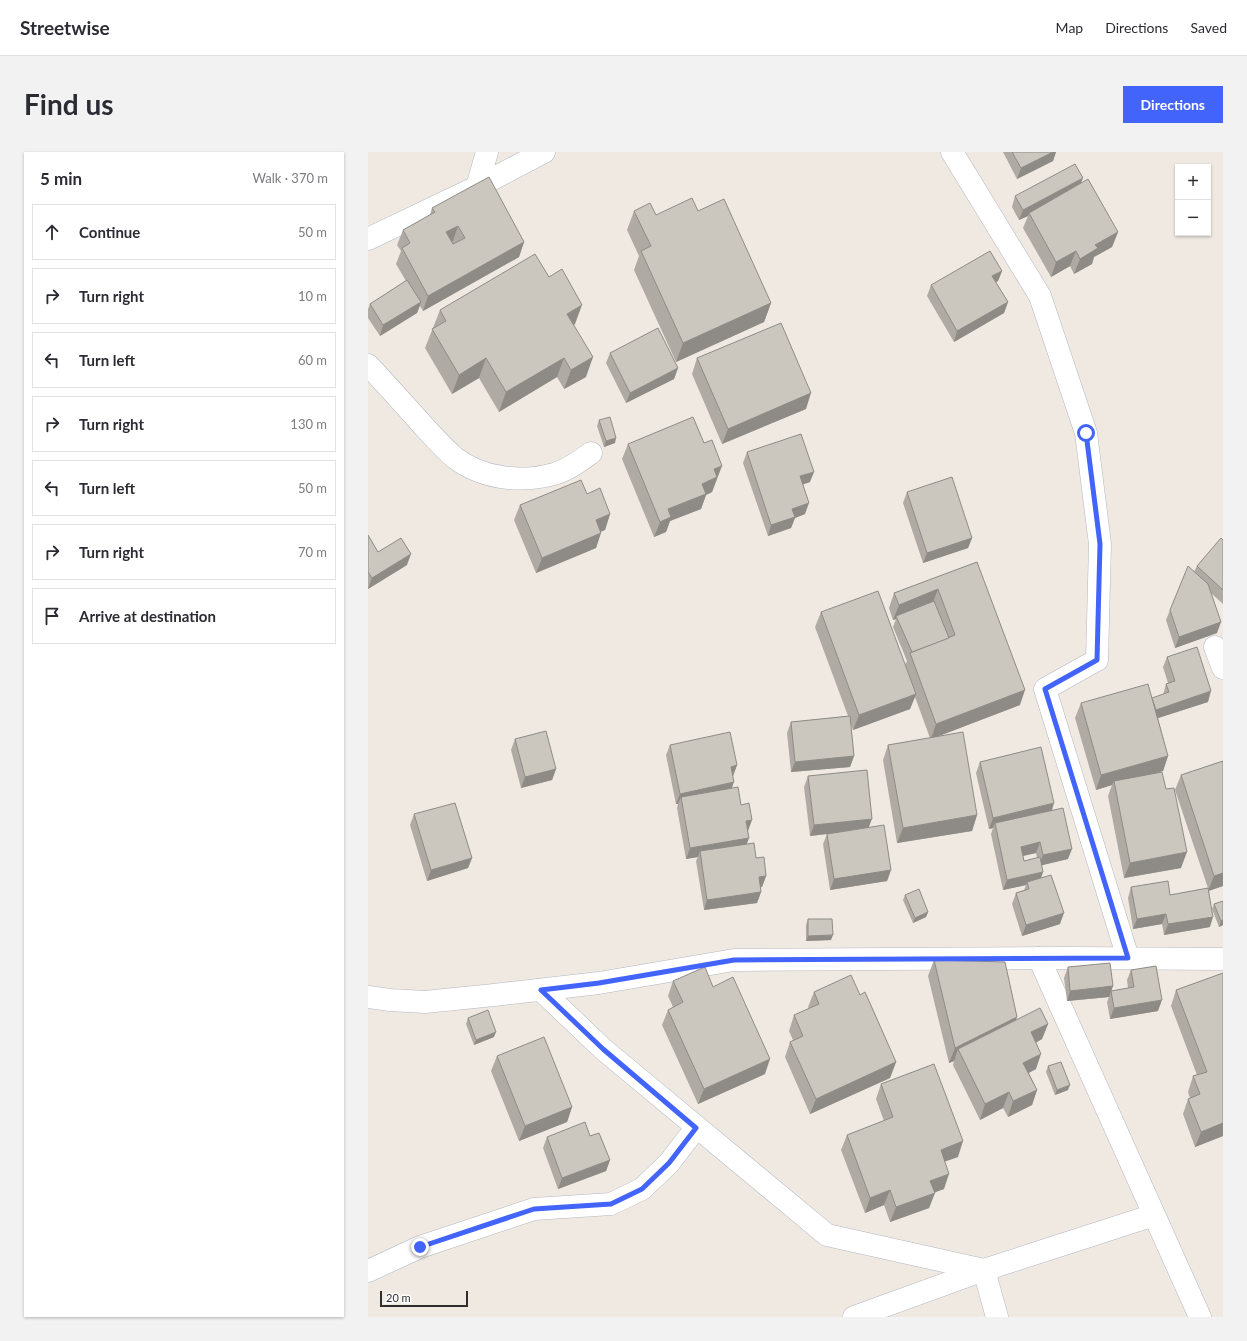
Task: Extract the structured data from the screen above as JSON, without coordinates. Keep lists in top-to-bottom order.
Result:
{
  "scale_bar": "20 m",
  "page": {
    "header": "Streetwise",
    "nav": ["Map", "Directions", "Saved"],
    "buttons": "Directions",
    "title": "Find us",
    "heading": ["5 min", "Walk · 370 m"],
    "map_buttons": ["+", "−"],
    "list": [
      ["Continue", "50 m"],
      ["Turn right", "10 m"],
      ["Turn left", "60 m"],
      ["Turn right", "130 m"],
      ["Turn left", "50 m"],
      ["Turn right", "70 m"],
      "Arrive at destination"
    ],
    "scale": "20 m"
  }
}
